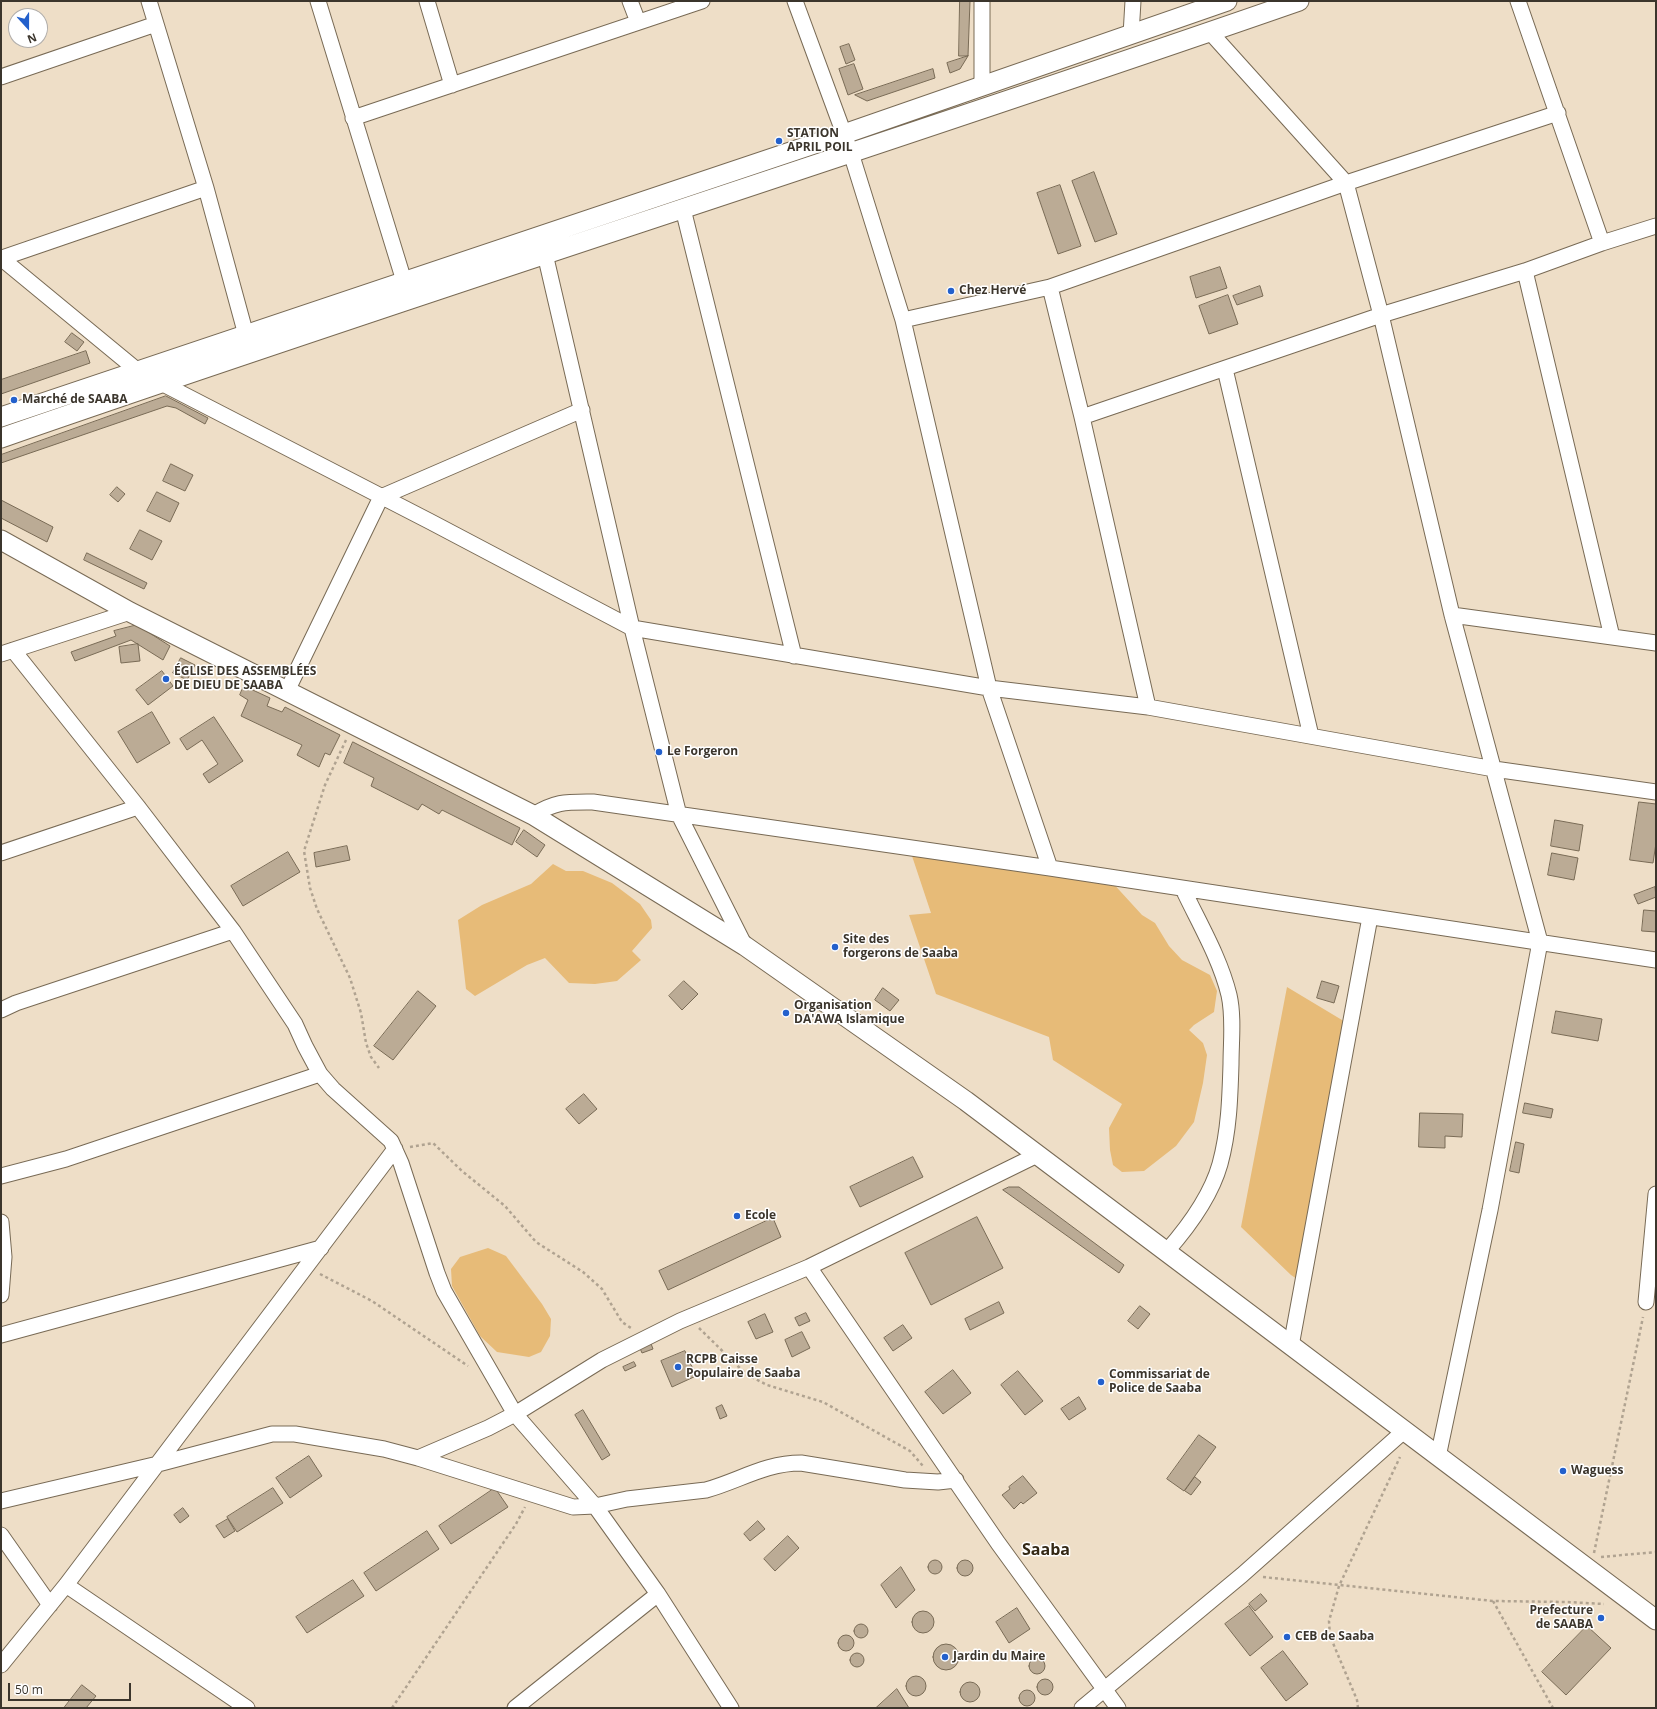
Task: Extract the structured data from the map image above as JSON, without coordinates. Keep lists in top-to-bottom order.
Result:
{
  "districts": ["Saaba"],
  "places": [
    "STATION APRIL POIL",
    "Chez Hervé",
    "Marché de SAABA",
    "ÉGLISE DES ASSEMBLÉES DE DIEU DE SAABA",
    "Le Forgeron",
    "Site des forgerons de Saaba",
    "Organisation DA'AWA Islamique",
    "Ecole",
    "RCPB Caisse Populaire de Saaba",
    "Commissariat de Police de Saaba",
    "Waguess",
    "Prefecture de SAABA",
    "CEB de Saaba",
    "Jardin du Maire"
  ],
  "scale_bar": "50 m",
  "north": "bottom"
}
